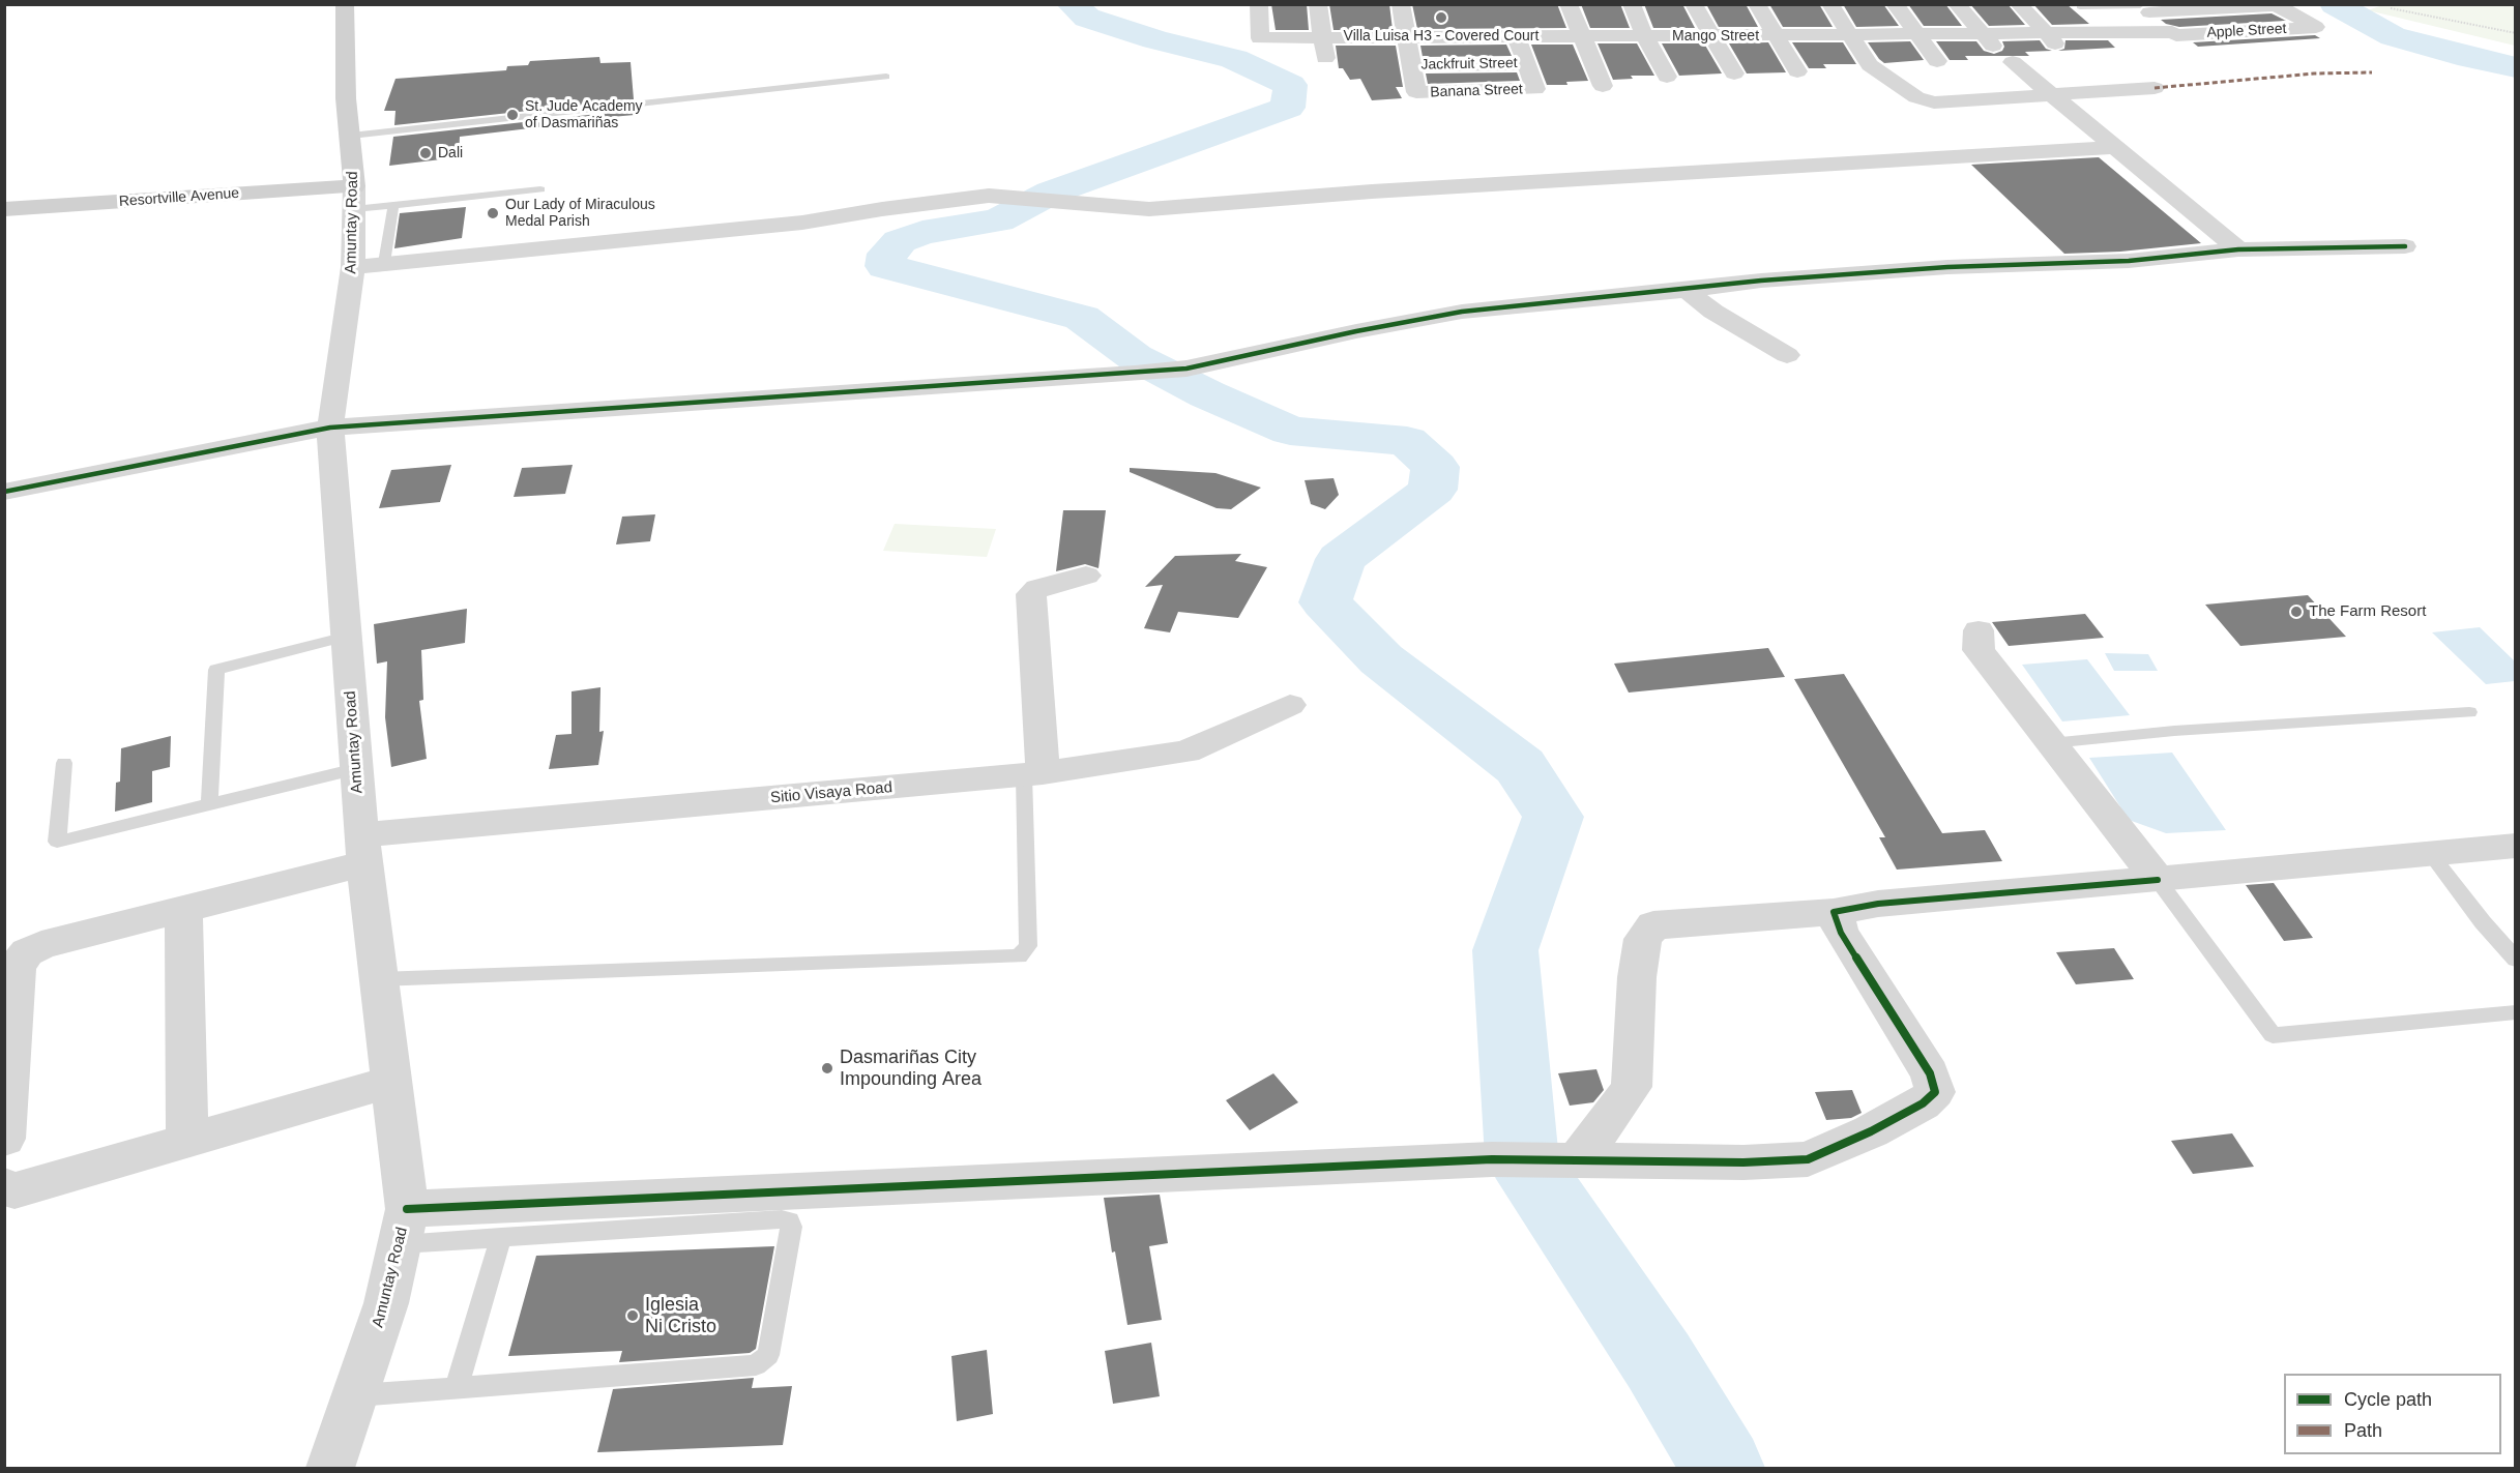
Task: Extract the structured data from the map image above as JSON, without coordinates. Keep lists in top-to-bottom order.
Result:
{
  "streets": {
    "street": [
      "Apple Street",
      "Mango Street",
      "Jackfruit Street",
      "Banana Street",
      "Resortville Avenue",
      "Amuntay Road",
      "Sitio Visaya Road"
    ]
  },
  "crossings": [
    ["Apple Street", "Mango Street"],
    ["Jackfruit Street", "Banana Street"],
    ["Resortville Avenue", "Amuntay Road"],
    ["Amuntay Road", "Sitio Visaya Road"]
  ],
  "places": [
    "Villa Luisa H3 - Covered Court",
    "St. Jude Academy of Dasmariñas",
    "Dali",
    "Our Lady of Miraculous Medal Parish",
    "The Farm Resort",
    "Dasmariñas City Impounding Area",
    "Iglesia Ni Cristo"
  ],
  "legend": ["Cycle path", "Path"]
}
